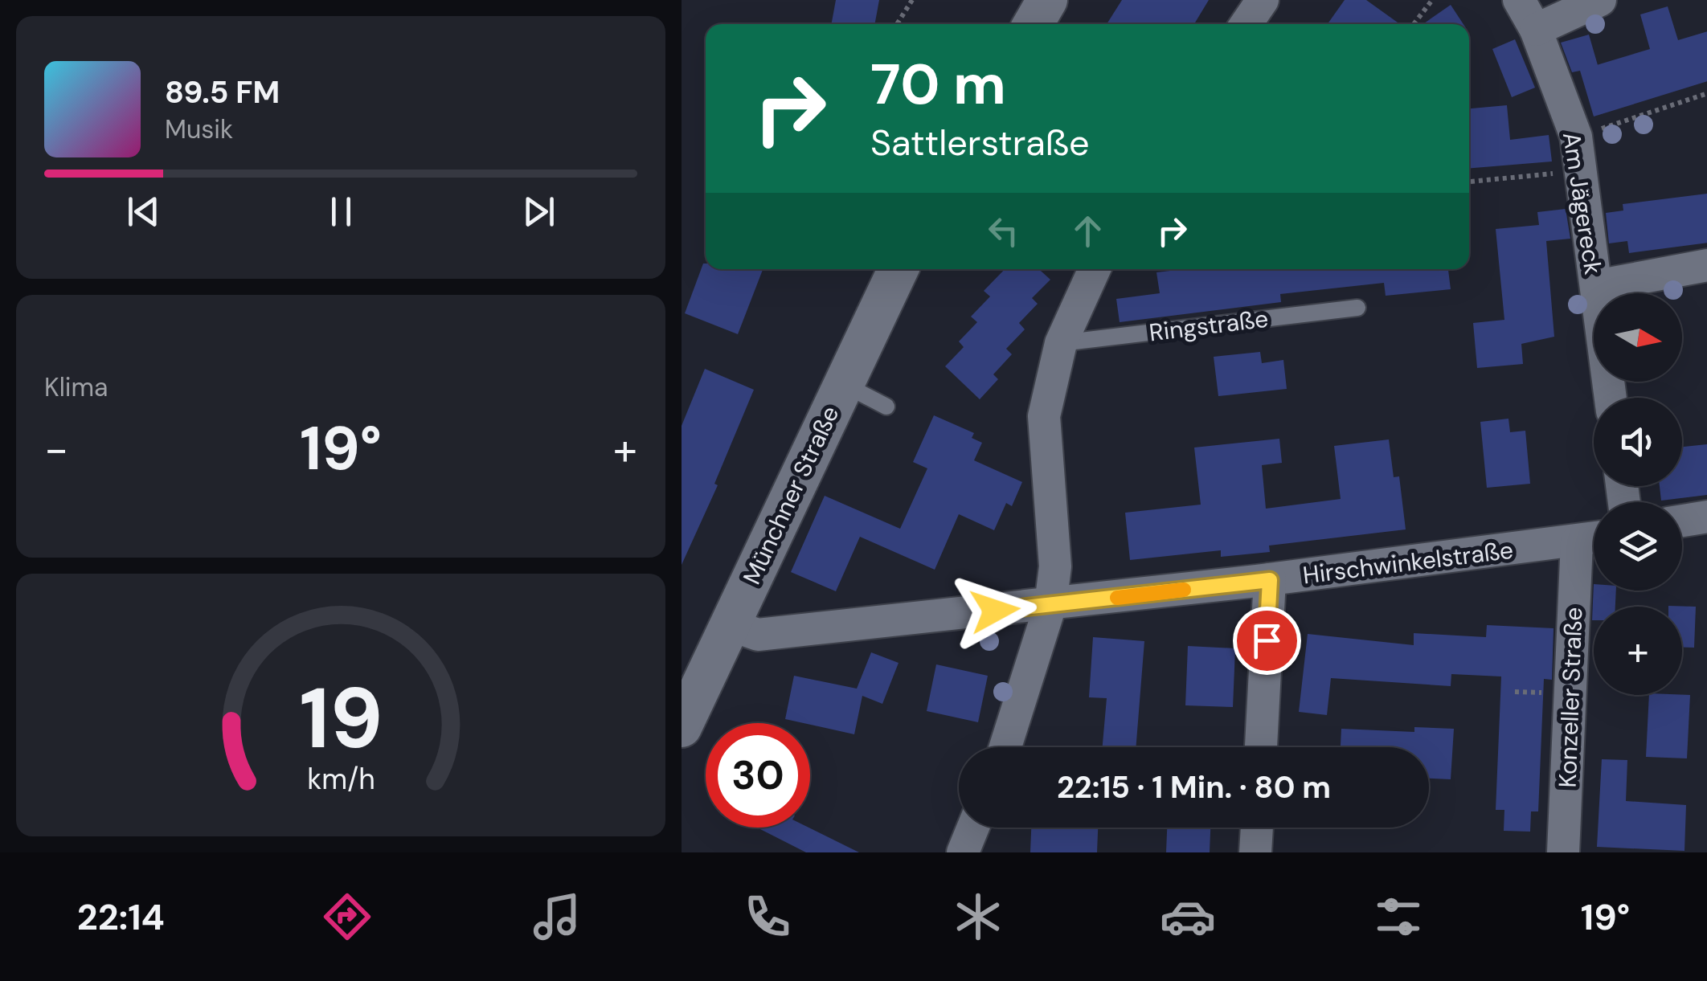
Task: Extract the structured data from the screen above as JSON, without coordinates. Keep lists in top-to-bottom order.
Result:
{
  "streets": {
    "street": [
      "Am Jägereck",
      "Münchner Straße",
      "Hirschwinkelstraße",
      "Konzeller Straße"
    ],
    "lane": ["Ringstraße"]
  },
  "crossings": [
    ["Münchner Straße", "Hirschwinkelstraße"],
    ["Hirschwinkelstraße", "Konzeller Straße"]
  ],
  "north": "right",
  "page": {
    "turn": ["70 m", "Sattlerstraße"],
    "song": ["89.5 FM", "Musik"],
    "map_buttons": "+",
    "tile": "Klima",
    "heat": ["−", "19°", "+"],
    "limit": "30",
    "trip": "22:15 · 1 Min. · 80 m",
    "tabs": ["22:14", "19°"],
    "gauge": ["19", "km/h"]
  }
}
